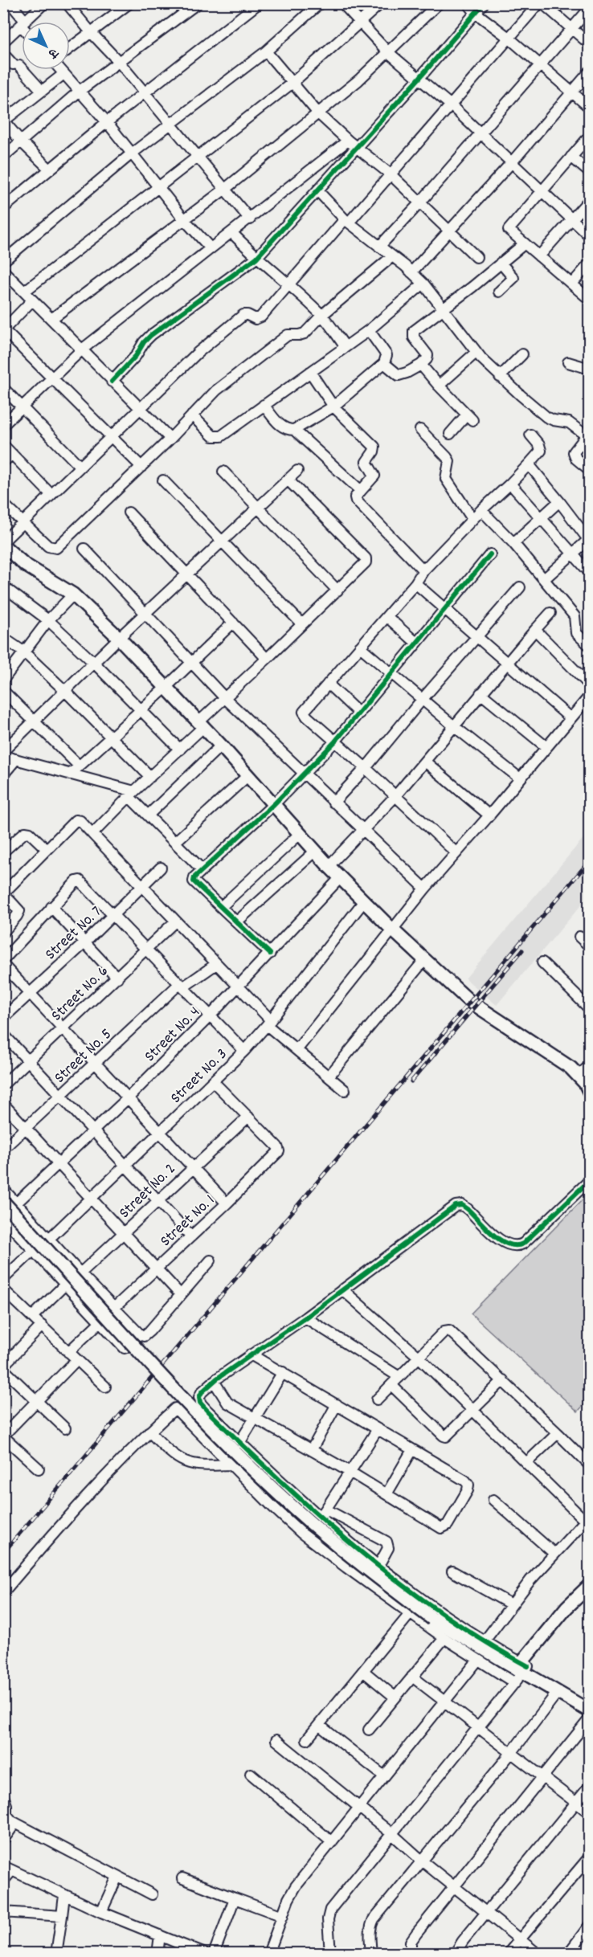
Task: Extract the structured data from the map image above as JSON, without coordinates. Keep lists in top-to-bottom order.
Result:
{
  "streets": {
    "street": [
      "Street No. 7",
      "Street No. 6",
      "Street No. 4",
      "Street No. 5",
      "Street No. 3",
      "Street No. 2",
      "Street No. 1"
    ]
  },
  "crossings": [
    ["Street No. 2", "Street No. 1"]
  ],
  "north": "bottom right"
}
